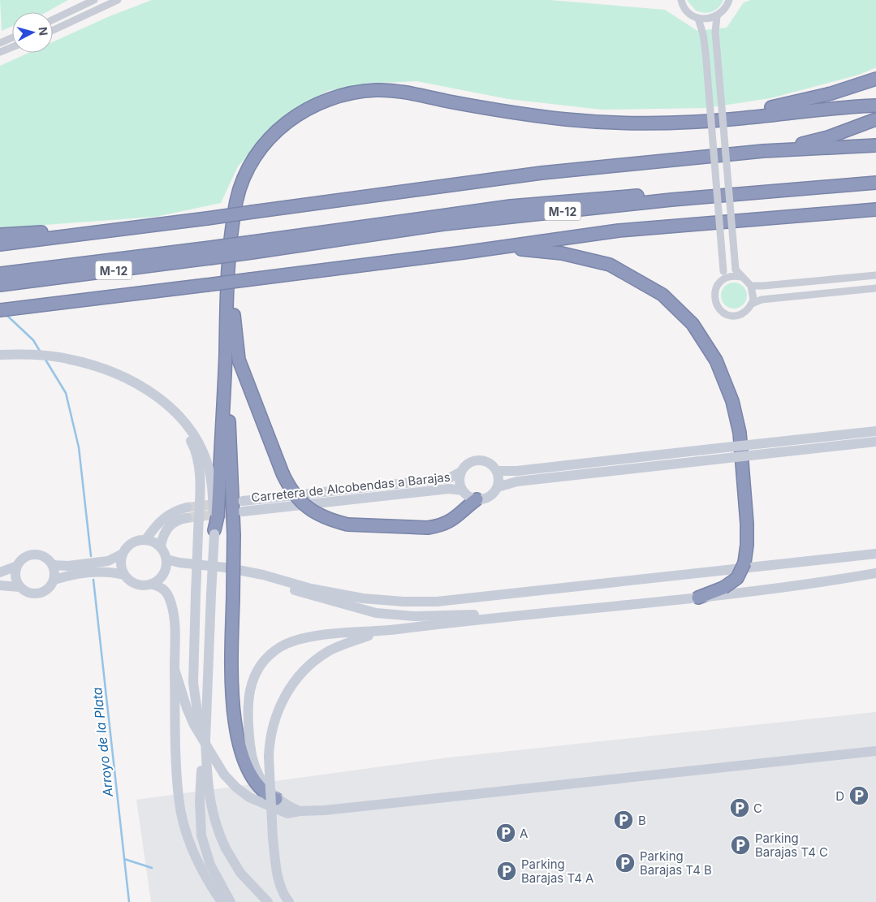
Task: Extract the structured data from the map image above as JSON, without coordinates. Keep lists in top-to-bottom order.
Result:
{
  "streets": {
    "highway": ["M-12"],
    "street": ["Carretera de Alcobendas a Barajas"]
  },
  "water": ["Arroyo de la Plata"],
  "places": {
    "parking": [
      "D",
      "C",
      "B",
      "A",
      "Parking Barajas T4 C",
      "Parking Barajas T4 B",
      "Parking Barajas T4 A"
    ]
  },
  "north": "right"
}
